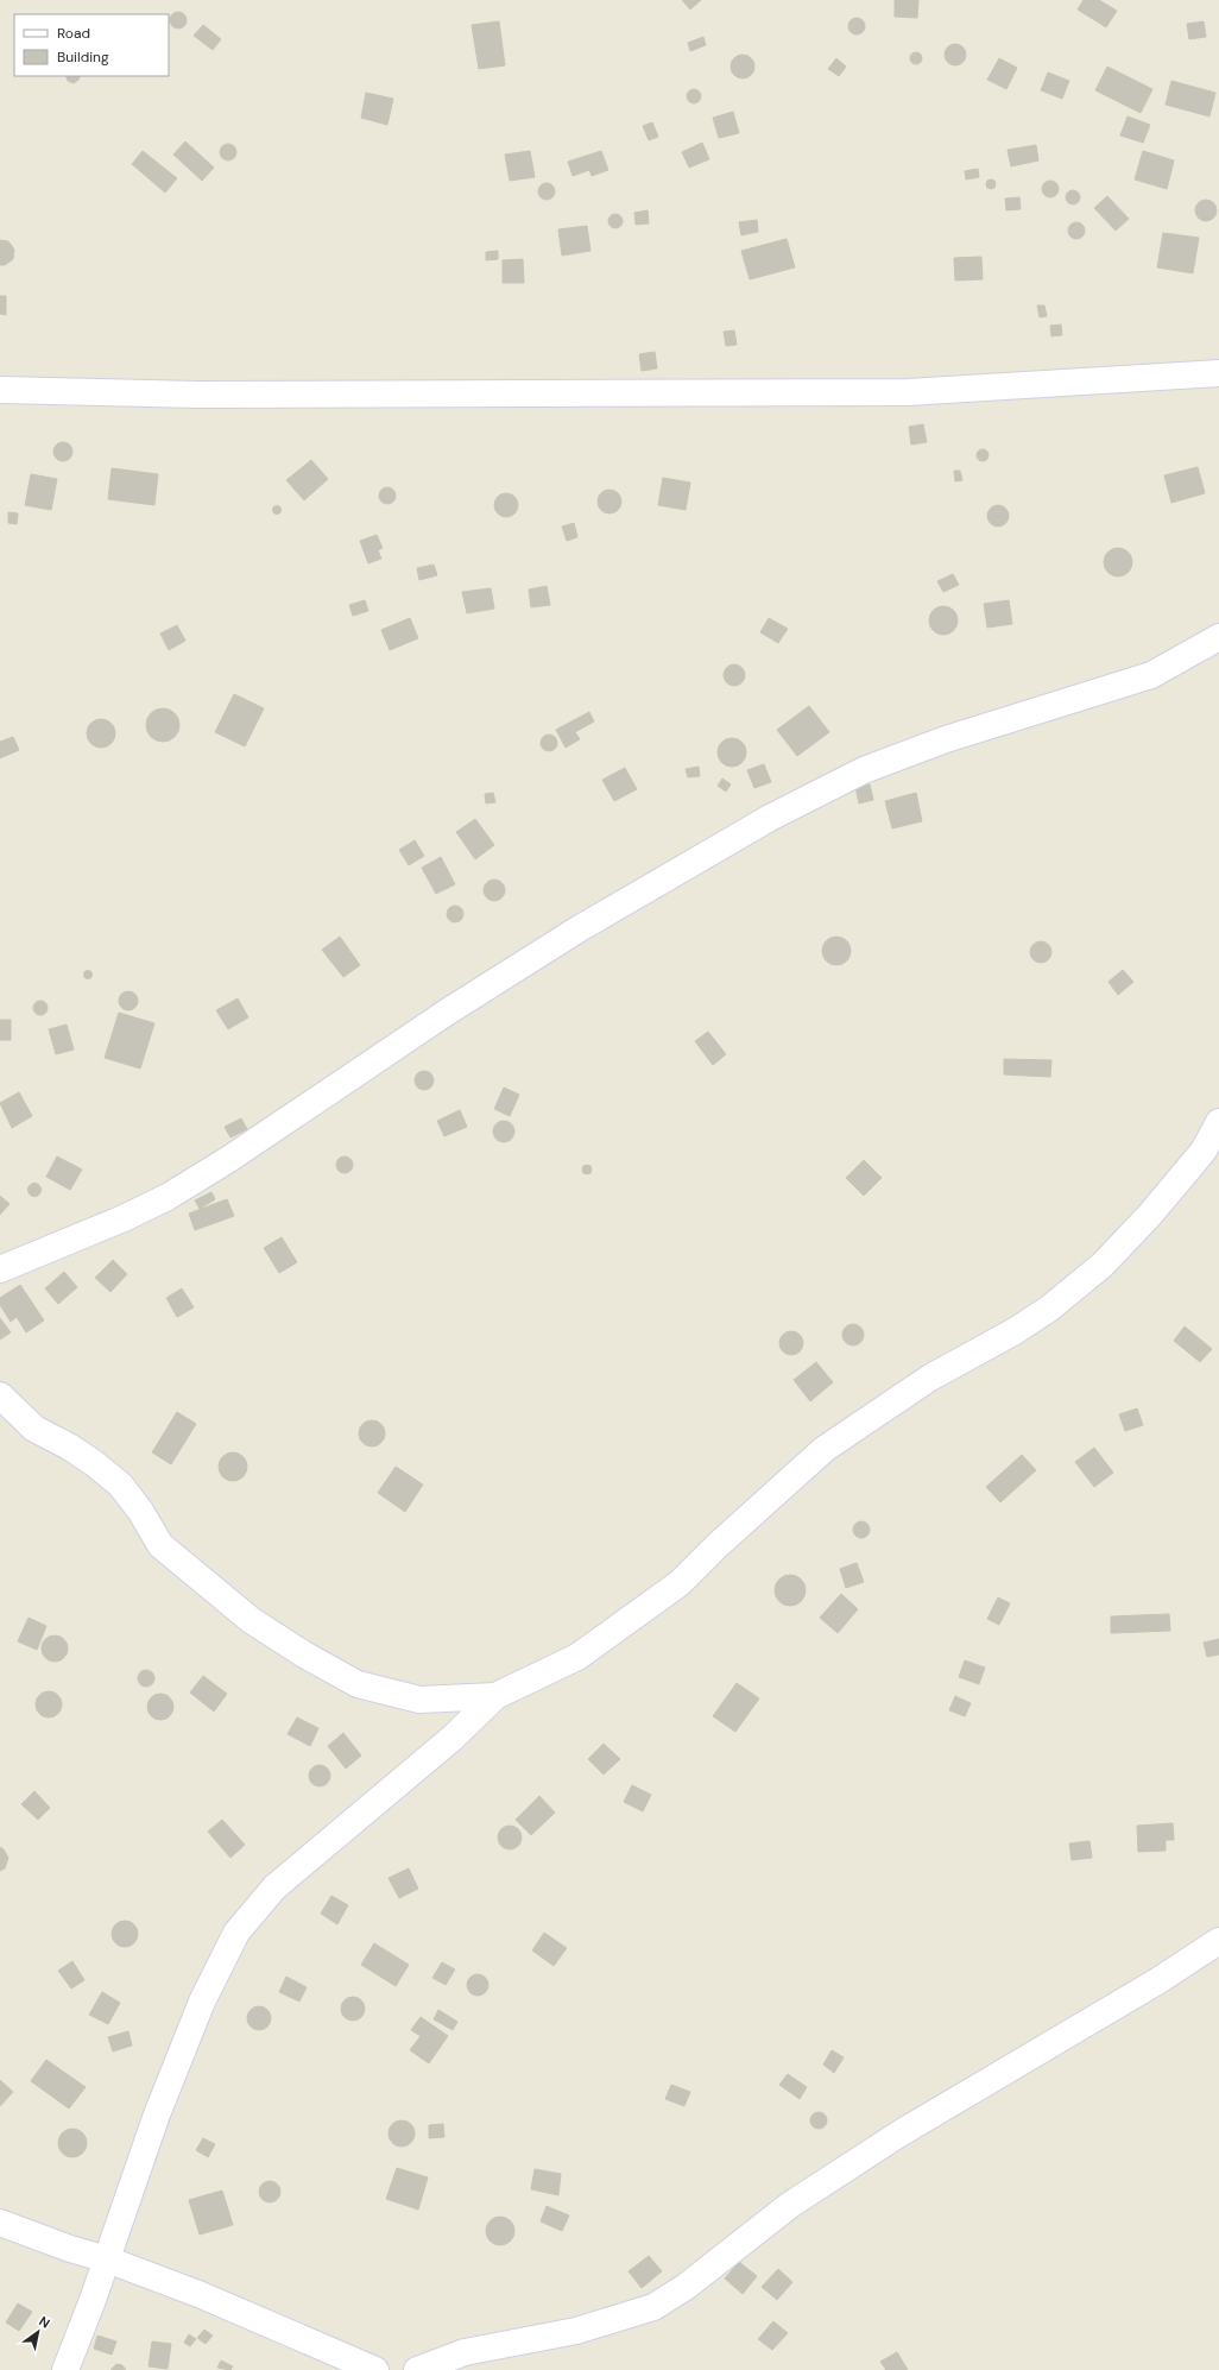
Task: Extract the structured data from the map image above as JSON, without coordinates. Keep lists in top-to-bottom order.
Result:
{
  "legend": ["Road", "Building"],
  "north": "top right"
}
